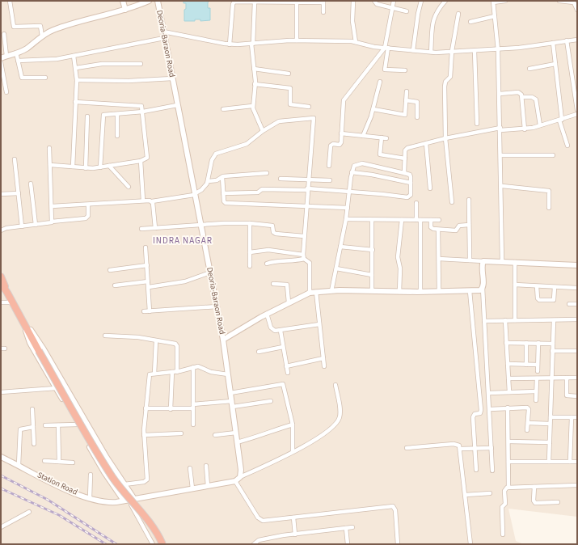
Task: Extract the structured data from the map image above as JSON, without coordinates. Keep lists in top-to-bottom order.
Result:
{
  "streets": {
    "street": ["Deoria-Baraon Road", "Station Road"]
  },
  "districts": ["INDRA NAGAR"]
}
